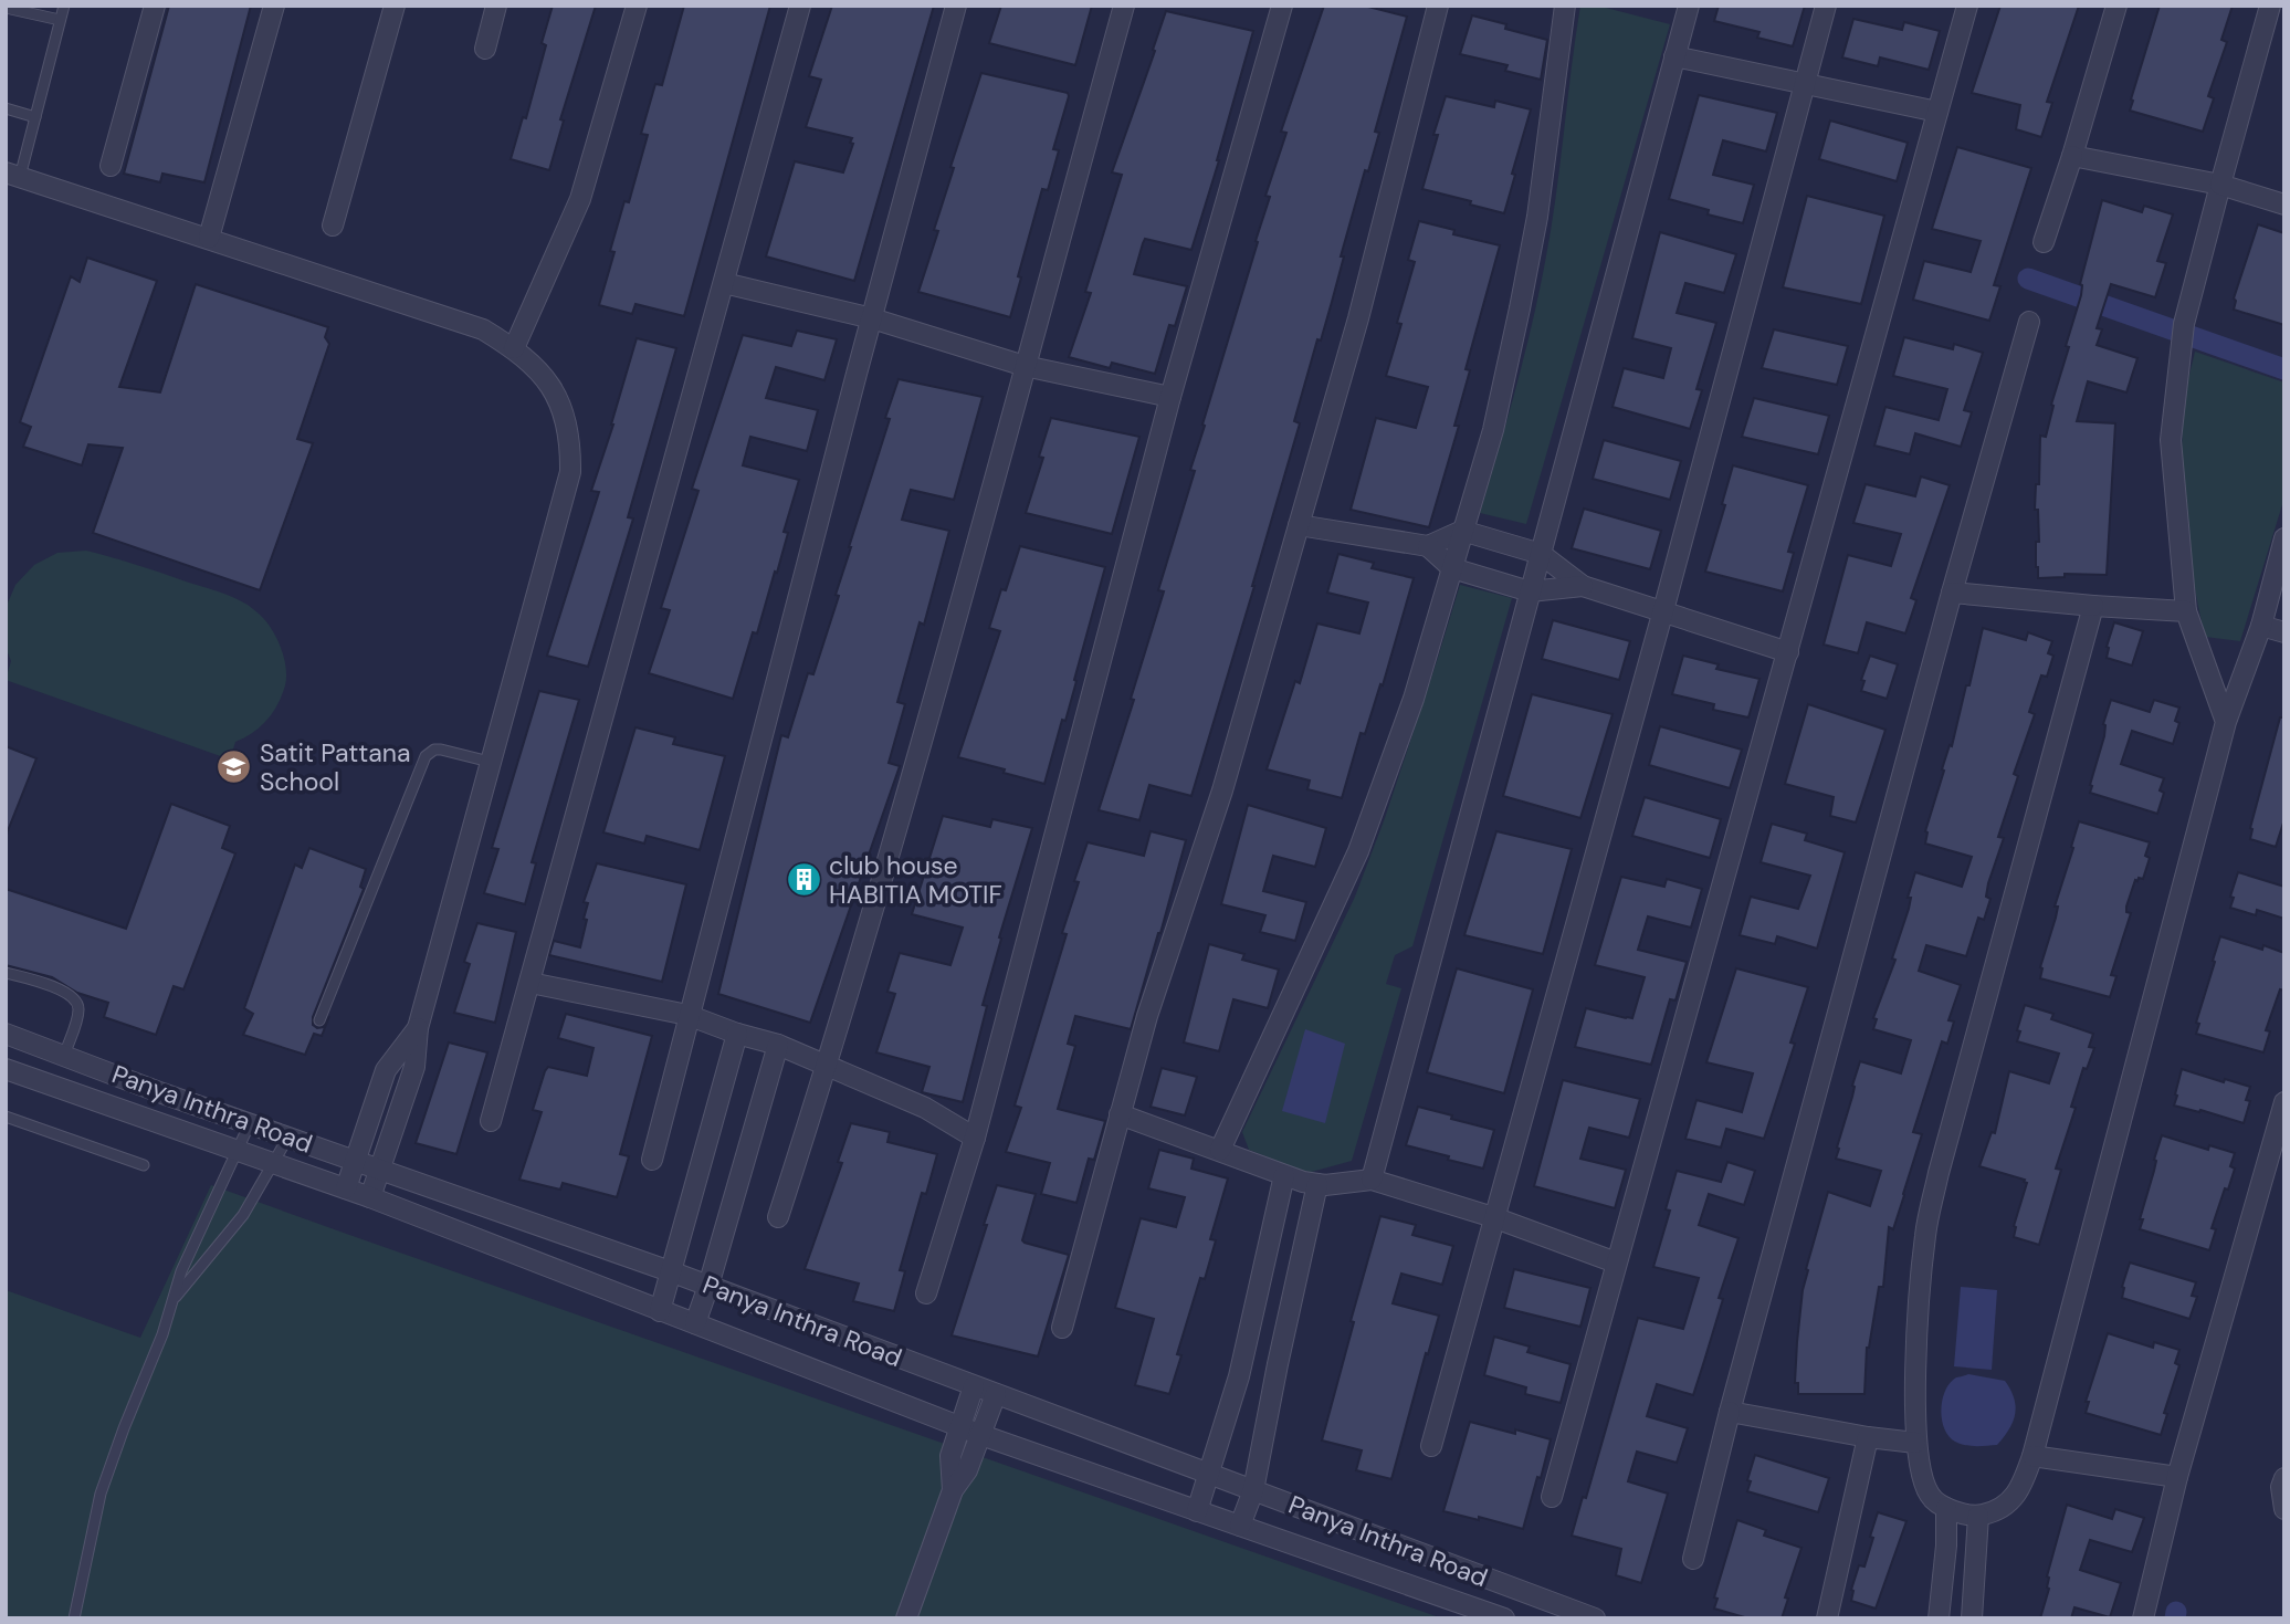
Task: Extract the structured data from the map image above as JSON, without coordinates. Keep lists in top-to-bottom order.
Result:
{
  "streets": {
    "street": ["Panya Inthra Road"]
  },
  "places": {
    "school or university": ["Satit Pattana School"],
    "building": ["club house HABITIA MOTIF"]
  }
}
